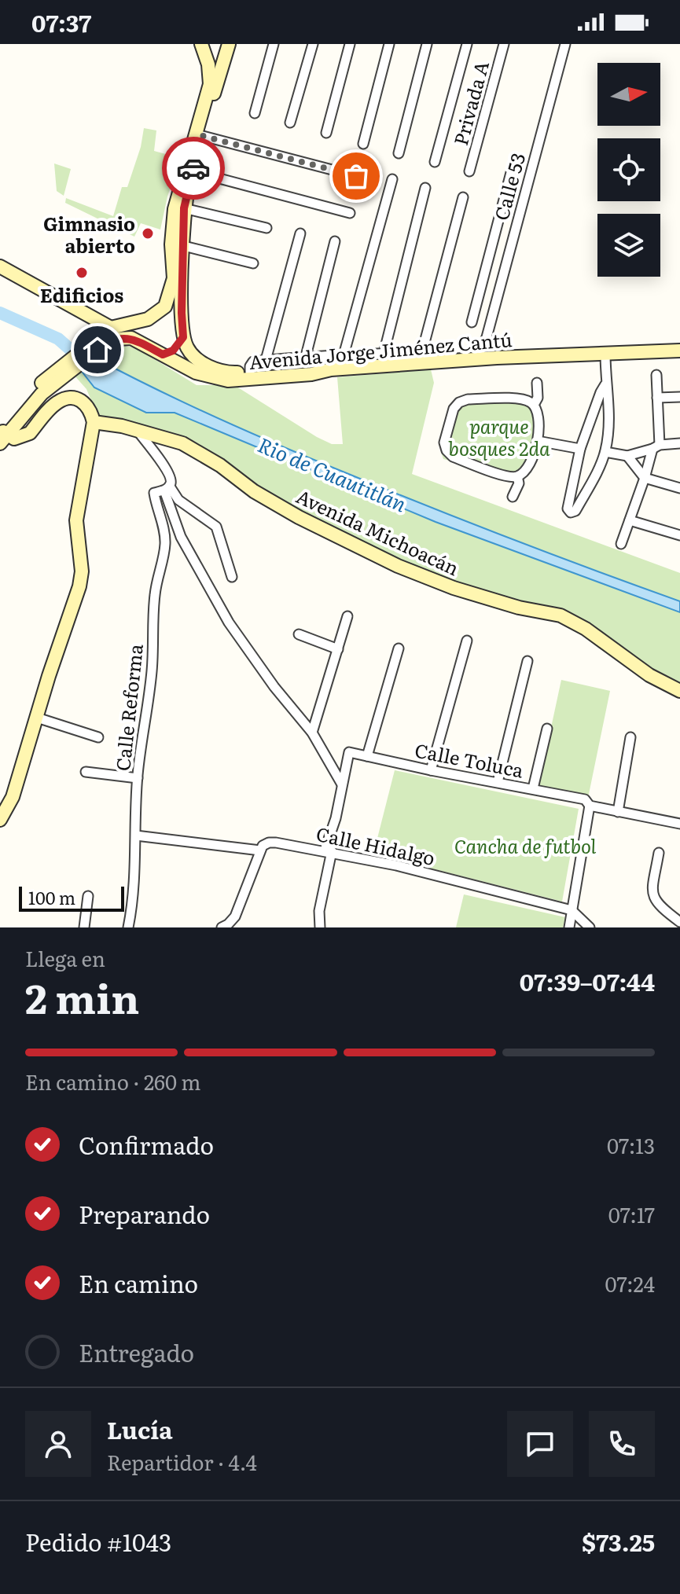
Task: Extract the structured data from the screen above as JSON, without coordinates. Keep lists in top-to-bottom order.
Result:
{
  "streets": {
    "main road": ["Avenida Jorge Jiménez Cantú", "Avenida Michoacán"],
    "street": [
      "Privada A",
      "Calle 53",
      "Calle Reforma",
      "Calle Toluca",
      "Calle Hidalgo"
    ]
  },
  "crossings": [
    ["Calle 53", "Avenida Jorge Jiménez Cantú"],
    ["Calle Reforma", "Calle Hidalgo"]
  ],
  "water": ["Rio de Cuautitlán"],
  "parks": ["parque bosques 2da", "Cancha de futbol"],
  "places": ["Gimnasio abierto", "Edificios"],
  "scale_bar": "100 m",
  "north": "right",
  "page": {
    "status": "07:37",
    "scale": "100 m",
    "heading": ["2 min", "Llega en", "07:39–07:44"],
    "panel": [
      "Lucía",
      "Repartidor · 4.4",
      "Pedido #1043",
      "$73.25"
    ],
    "bar": "En camino · 260 m",
    "list": [
      ["Confirmado", "07:13"],
      ["Preparando", "07:17"],
      ["En camino", "07:24"],
      "Entregado"
    ]
  }
}
